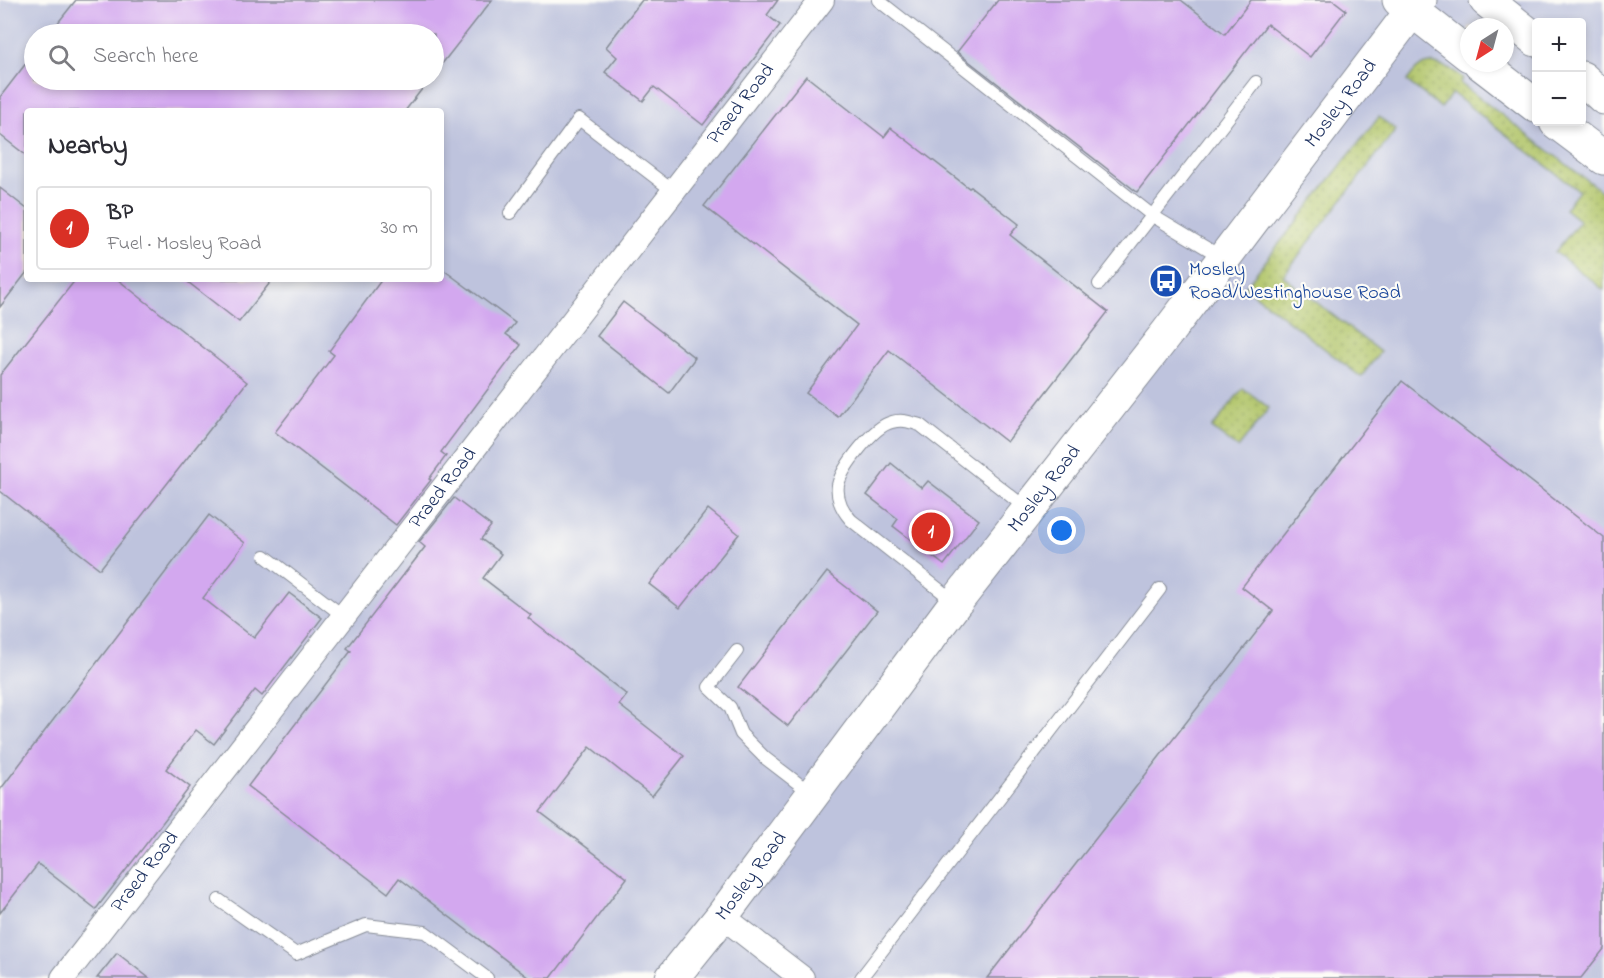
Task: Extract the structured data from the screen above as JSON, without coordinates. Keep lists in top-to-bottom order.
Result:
{
  "streets": {
    "main road": ["Mosley Road"],
    "street": ["Praed Road"]
  },
  "places": {
    "bus stop": ["Mosley Road/Westinghouse Road"]
  },
  "north": "bottom left",
  "page": {
    "map_buttons": ["+", "−"],
    "search": "Search here",
    "heading": "Nearby",
    "list": [
      {
        "mark": "1",
        "name": "BP",
        "note": "Fuel · Mosley Road",
        "value": "30 m"
      }
    ],
    "pins": "1"
  }
}
